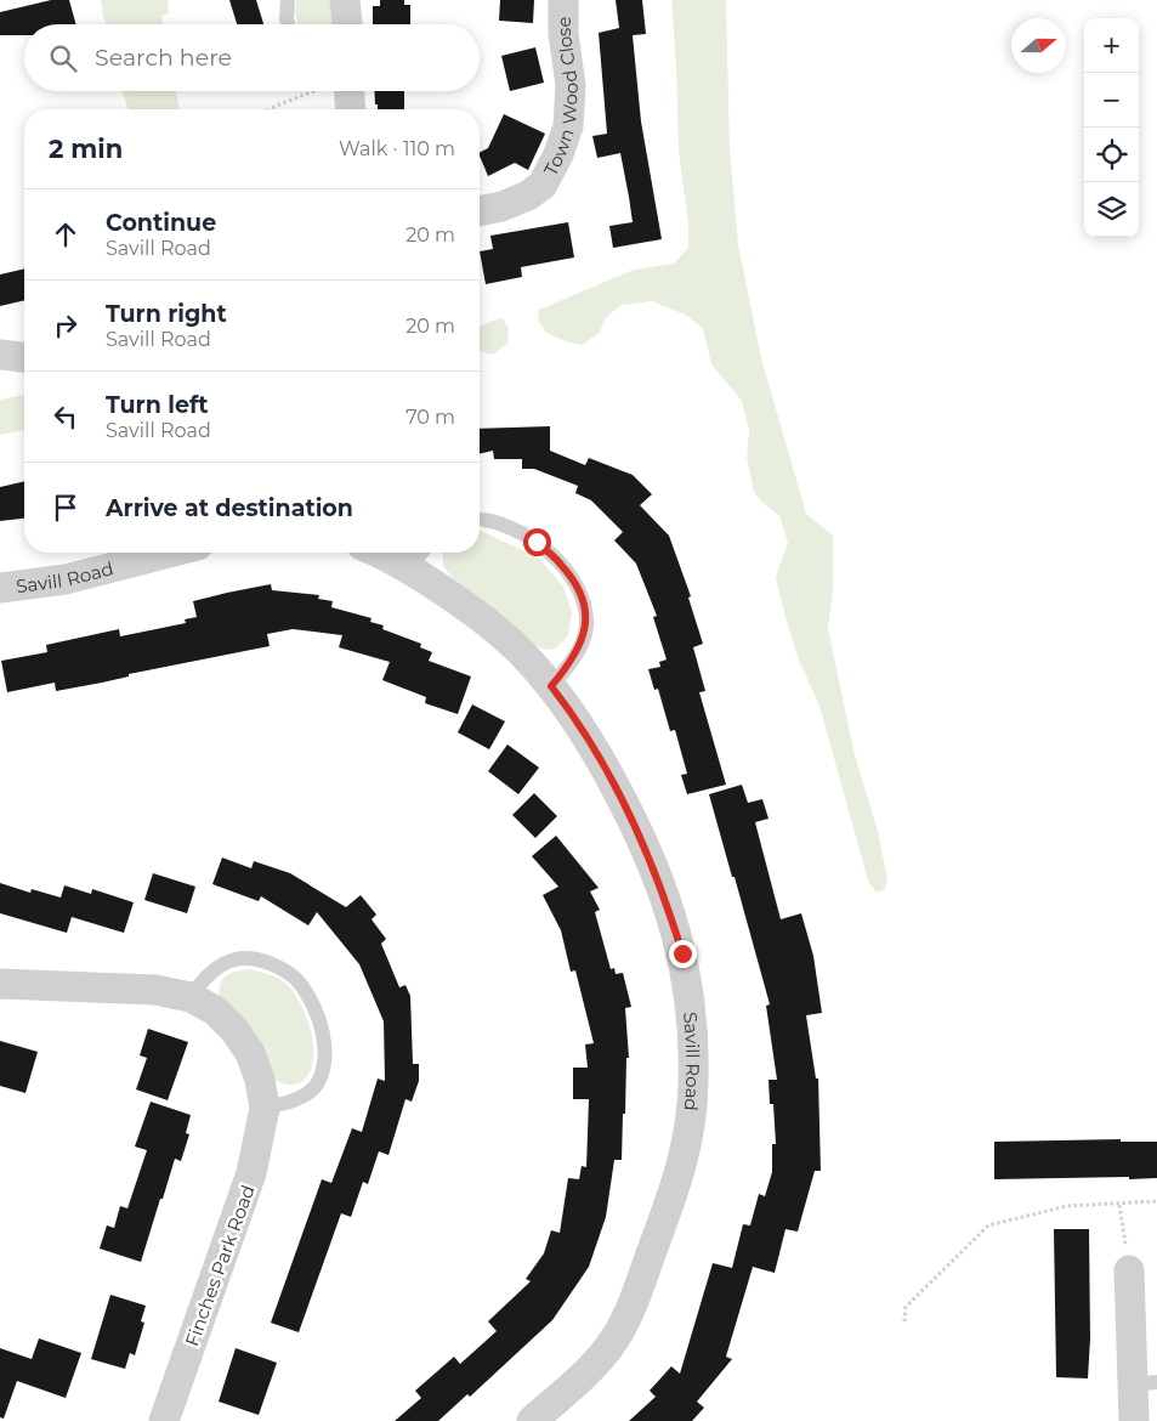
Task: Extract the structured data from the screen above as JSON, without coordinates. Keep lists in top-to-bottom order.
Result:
{
  "streets": {
    "street": ["Town Wood Close", "Savill Road", "Finches Park Road"]
  },
  "north": "right",
  "page": {
    "map_buttons": ["+", "−"],
    "search": "Search here",
    "heading": ["2 min", "Walk · 110 m"],
    "list": [
      ["Continue", "Savill Road", "20 m"],
      ["Turn right", "Savill Road", "20 m"],
      ["Turn left", "Savill Road", "70 m"],
      "Arrive at destination"
    ]
  }
}
